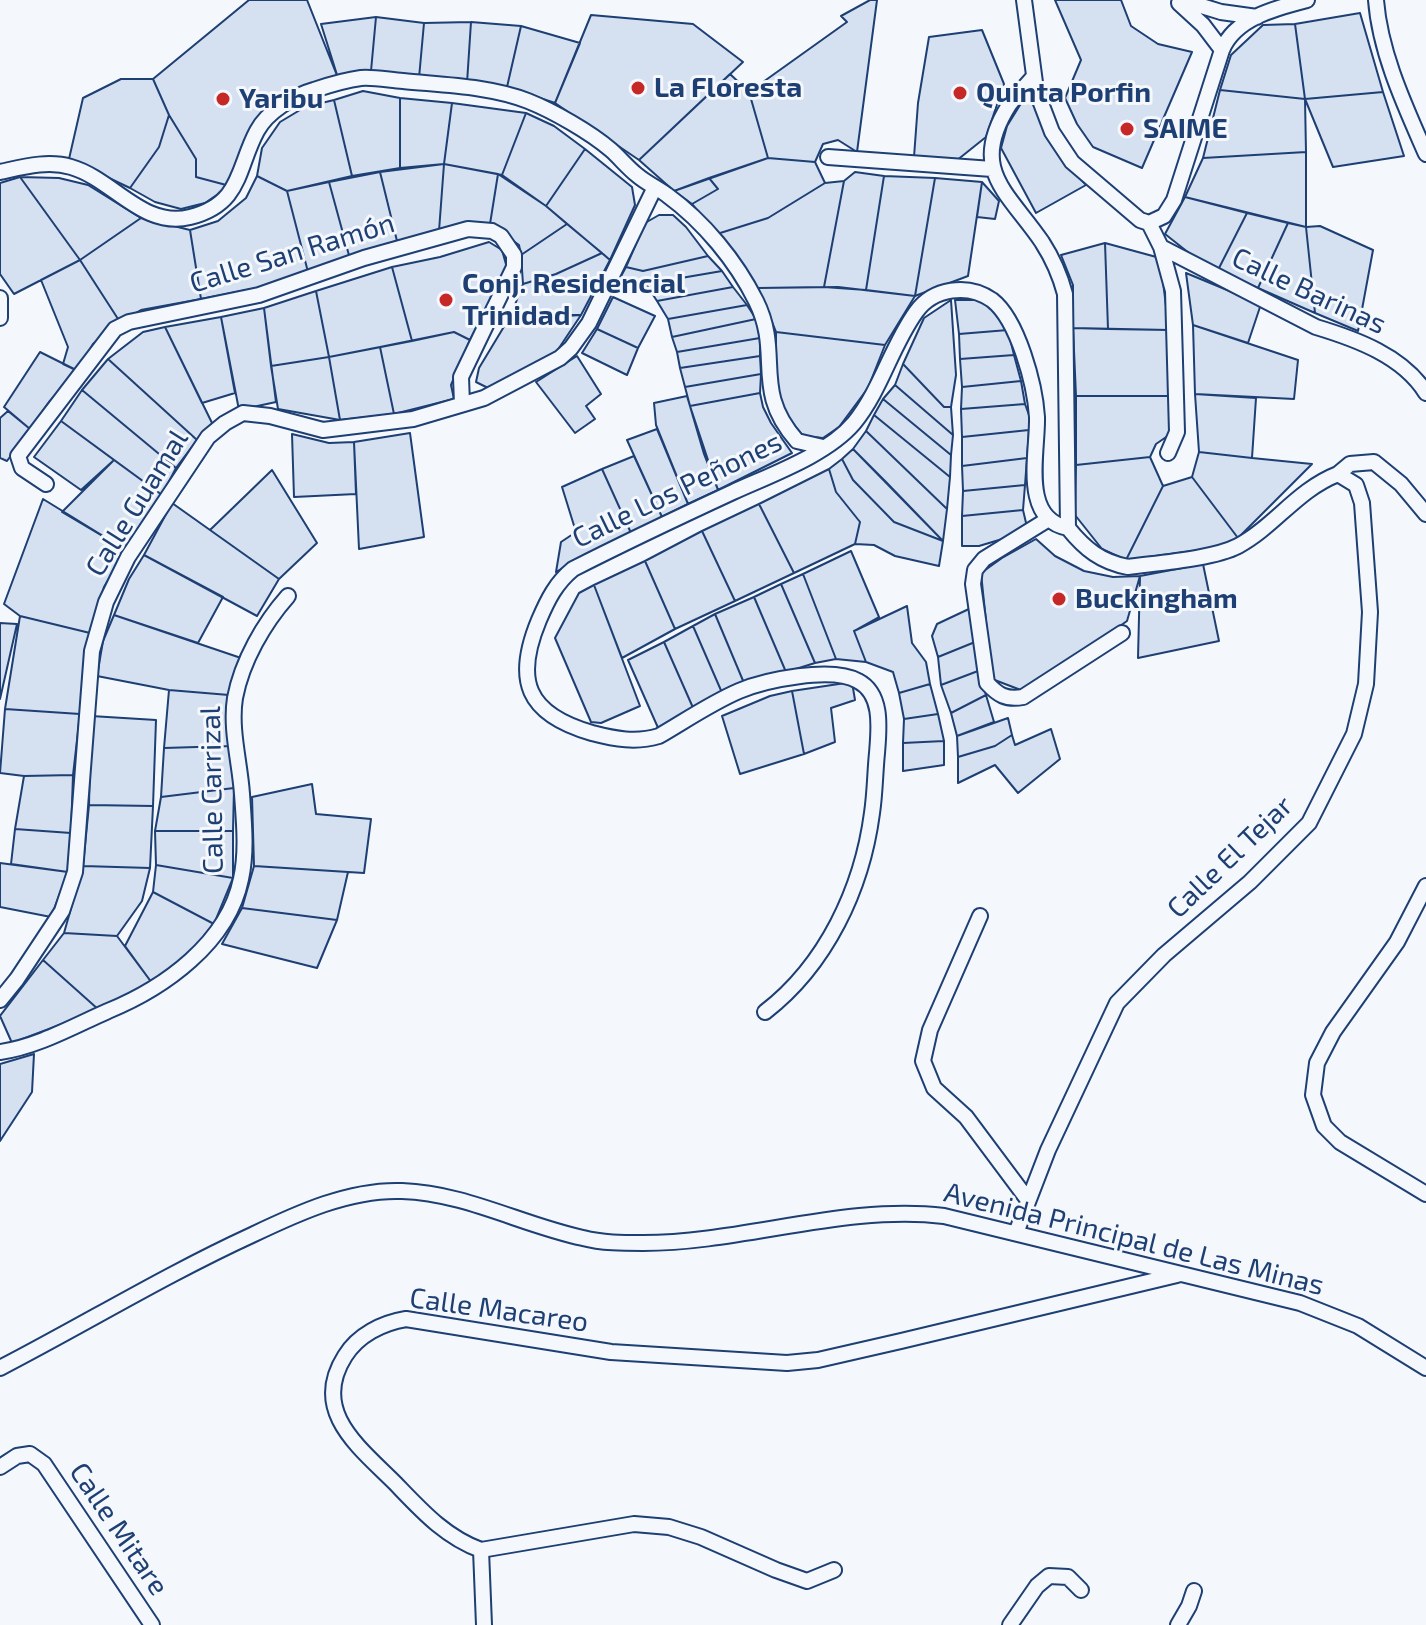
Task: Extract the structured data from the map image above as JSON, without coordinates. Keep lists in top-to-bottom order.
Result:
{
  "streets": {
    "street": [
      "Calle San Ramón",
      "Calle Barinas",
      "Calle Los Peñones",
      "Calle Guamal",
      "Calle Carrizal",
      "Calle El Tejar",
      "Avenida Principal de Las Minas",
      "Calle Macareo",
      "Calle Mitare"
    ]
  },
  "crossings": [
    ["Calle San Ramón", "Calle Guamal"],
    ["Calle El Tejar", "Avenida Principal de Las Minas"],
    ["Avenida Principal de Las Minas", "Calle Macareo"]
  ],
  "places": [
    "La Floresta",
    "Quinta Porfin",
    "Yaribu",
    "SAIME",
    "Conj. Residencial Trinidad",
    "Buckingham"
  ]
}
